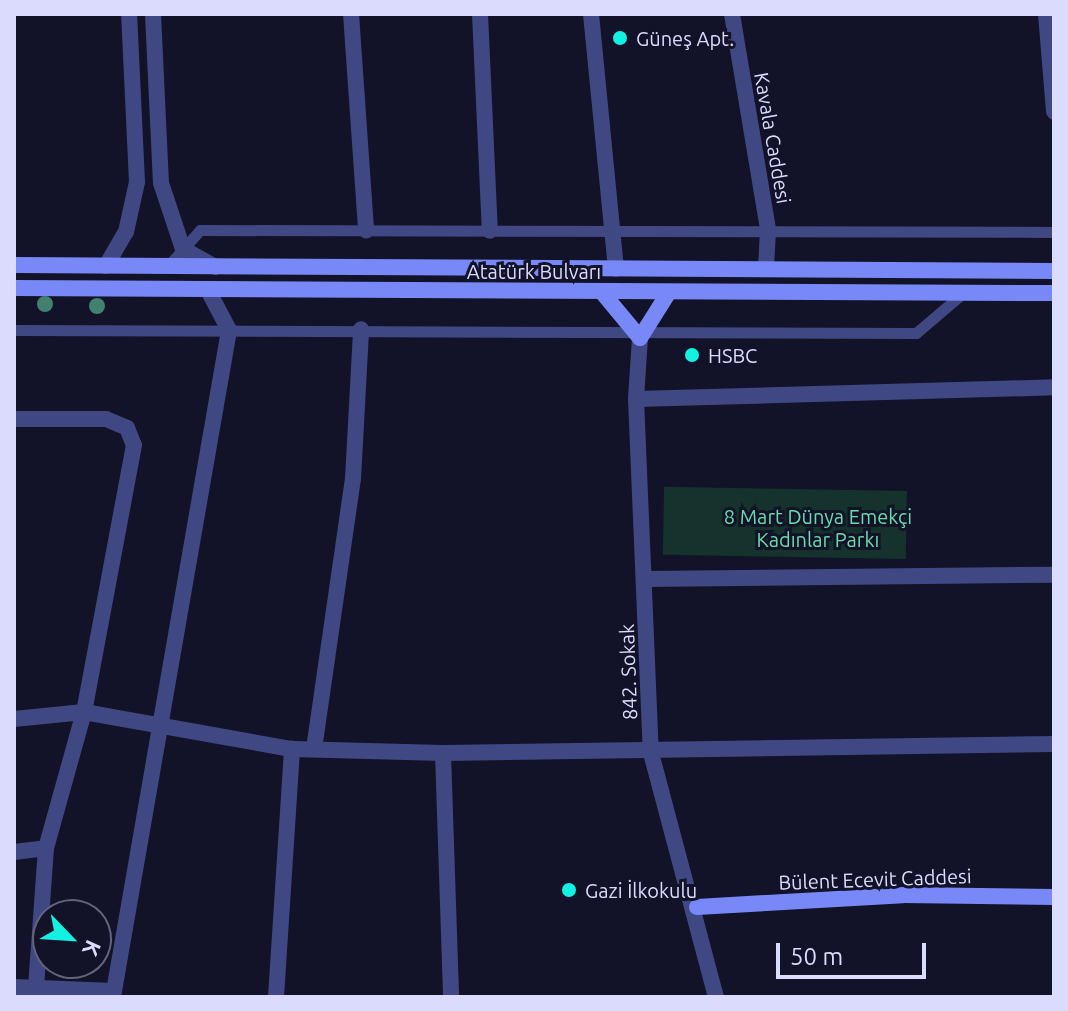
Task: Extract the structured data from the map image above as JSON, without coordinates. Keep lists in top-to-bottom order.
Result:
{
  "streets": {
    "main road": ["Atatürk Bulvarı", "Bülent Ecevit Caddesi"],
    "street": ["Kavala Caddesi", "842. Sokak"]
  },
  "crossings": [
    ["Kavala Caddesi", "Atatürk Bulvarı"],
    ["842. Sokak", "Bülent Ecevit Caddesi"]
  ],
  "parks": ["8 Mart Dünya Emekçi Kadınlar Parkı"],
  "places": ["Güneş Apt.", "HSBC", "Gazi İlkokulu"],
  "scale_bar": "50 m",
  "north": "bottom right"
}
